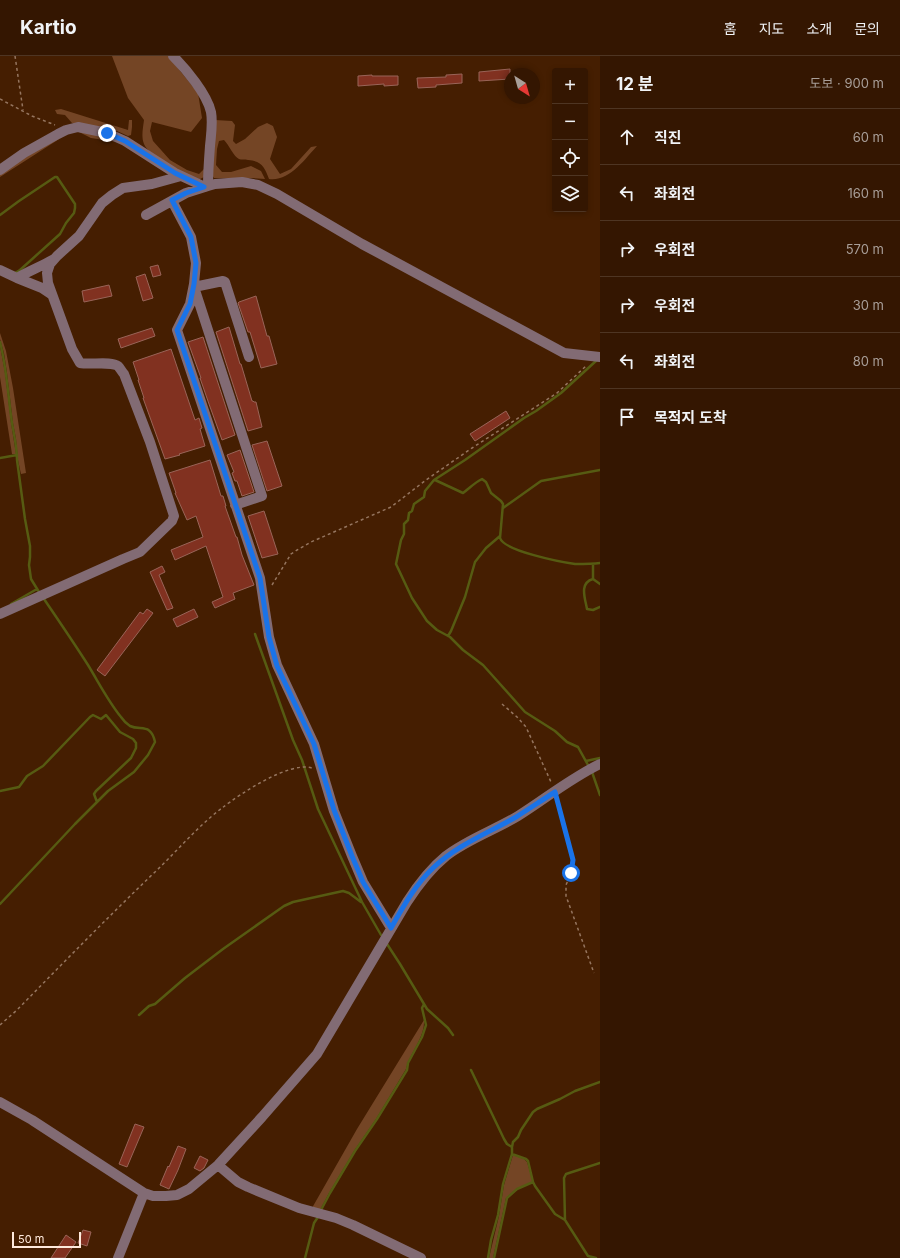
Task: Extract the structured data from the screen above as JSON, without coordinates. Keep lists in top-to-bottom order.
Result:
{
  "scale_bar": "50 m",
  "north": "bottom right",
  "page": {
    "header": "Kartio",
    "nav": [
      "홈",
      "지도",
      "소개",
      "문의"
    ],
    "heading": ["12 분", "도보 · 900 m"],
    "map_buttons": ["+", "−"],
    "list": [
      ["직진", "60 m"],
      ["좌회전", "160 m"],
      ["우회전", "570 m"],
      ["우회전", "30 m"],
      ["좌회전", "80 m"],
      "목적지 도착"
    ],
    "scale": "50 m"
  }
}
